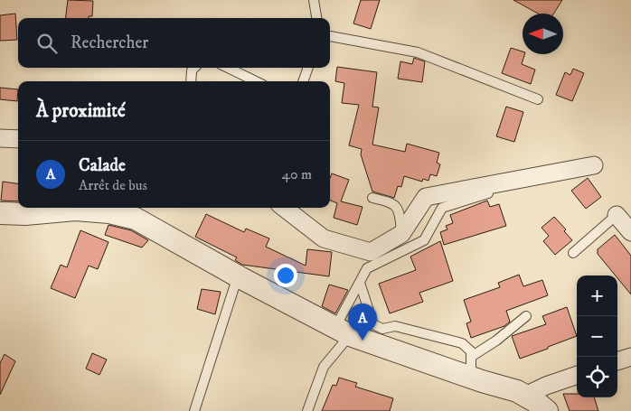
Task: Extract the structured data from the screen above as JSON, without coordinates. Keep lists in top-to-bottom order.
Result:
{
  "north": "left",
  "page": {
    "search": "Rechercher",
    "heading": "À proximité",
    "list": [
      {
        "mark": "A",
        "name": "Calade",
        "note": "Arrêt de bus",
        "value": "40 m"
      }
    ],
    "map_buttons": ["+", "−"],
    "pins": "A"
  }
}
